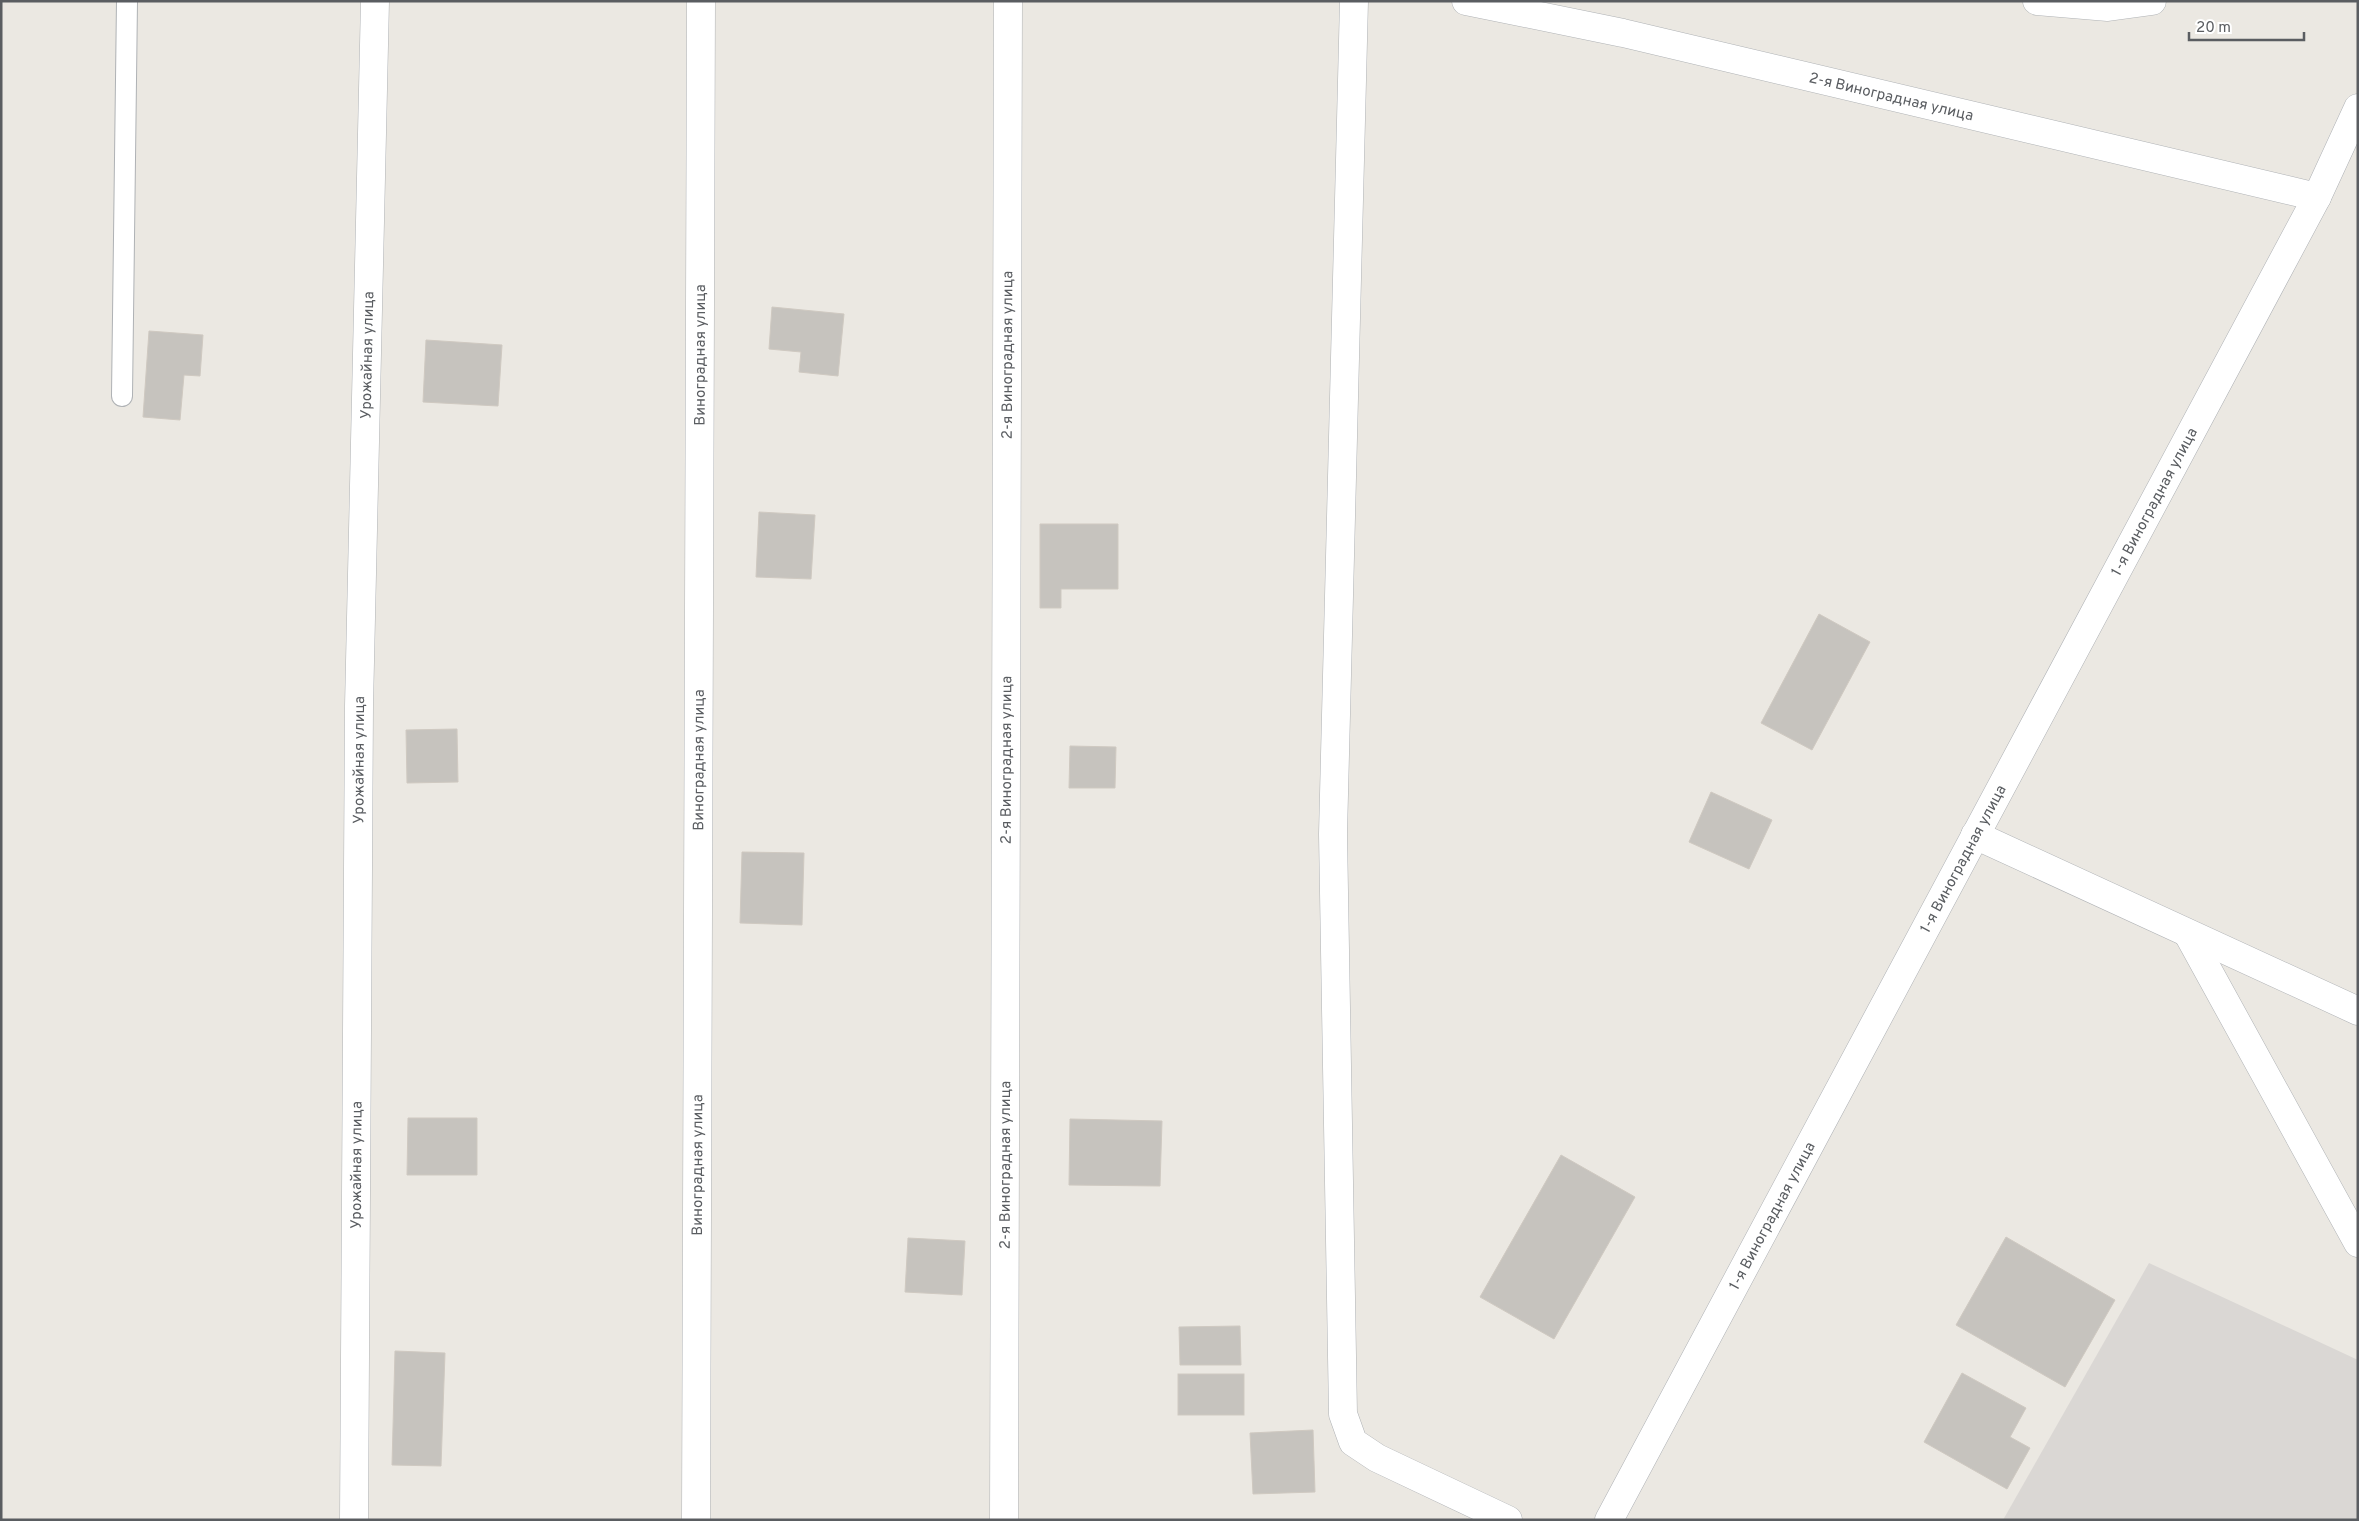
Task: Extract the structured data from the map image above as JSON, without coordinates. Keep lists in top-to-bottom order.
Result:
{
  "streets": {
    "street": [
      "2-я Виноградная улица",
      "Урожайная улица",
      "Виноградная улица",
      "1-я Виноградная улица"
    ]
  },
  "crossings": [
    ["2-я Виноградная улица", "1-я Виноградная улица"]
  ],
  "scale_bar": "20 m"
}
